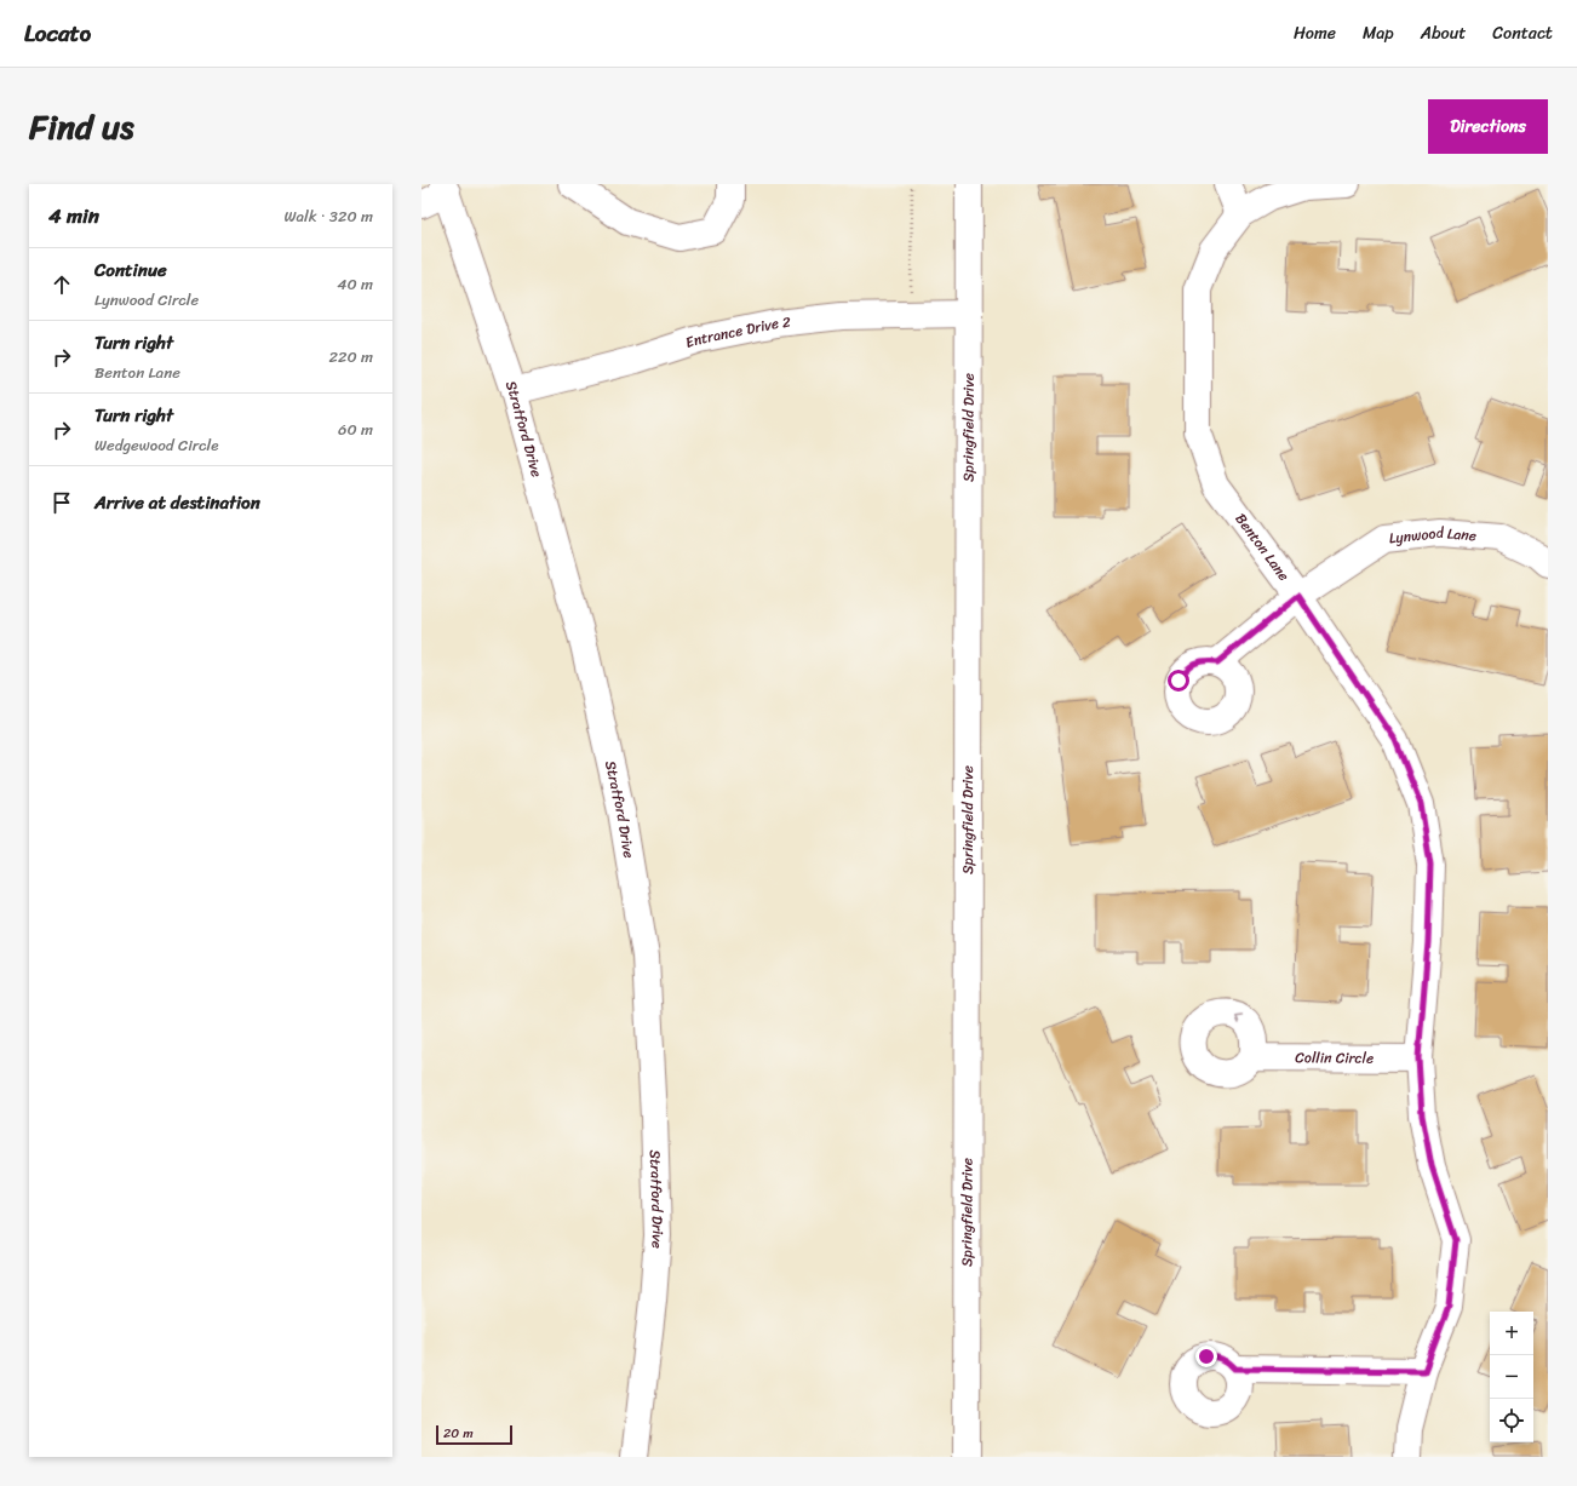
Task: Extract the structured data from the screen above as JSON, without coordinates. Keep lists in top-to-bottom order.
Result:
{
  "streets": {
    "street": [
      "Entrance Drive 2",
      "Springfield Drive",
      "Stratford Drive",
      "Lynwood Lane",
      "Benton Lane",
      "Collin Circle"
    ]
  },
  "crossings": [
    ["Entrance Drive 2", "Springfield Drive"],
    ["Entrance Drive 2", "Stratford Drive"],
    ["Lynwood Lane", "Benton Lane"],
    ["Benton Lane", "Collin Circle"]
  ],
  "scale_bar": "20 m",
  "page": {
    "header": "Locato",
    "nav": [
      "Home",
      "Map",
      "About",
      "Contact"
    ],
    "title": "Find us",
    "buttons": "Directions",
    "heading": ["4 min", "Walk · 320 m"],
    "list": [
      ["Continue", "Lynwood Circle", "40 m"],
      ["Turn right", "Benton Lane", "220 m"],
      ["Turn right", "Wedgewood Circle", "60 m"],
      "Arrive at destination"
    ],
    "map_buttons": ["+", "−"],
    "scale": "20 m"
  }
}
